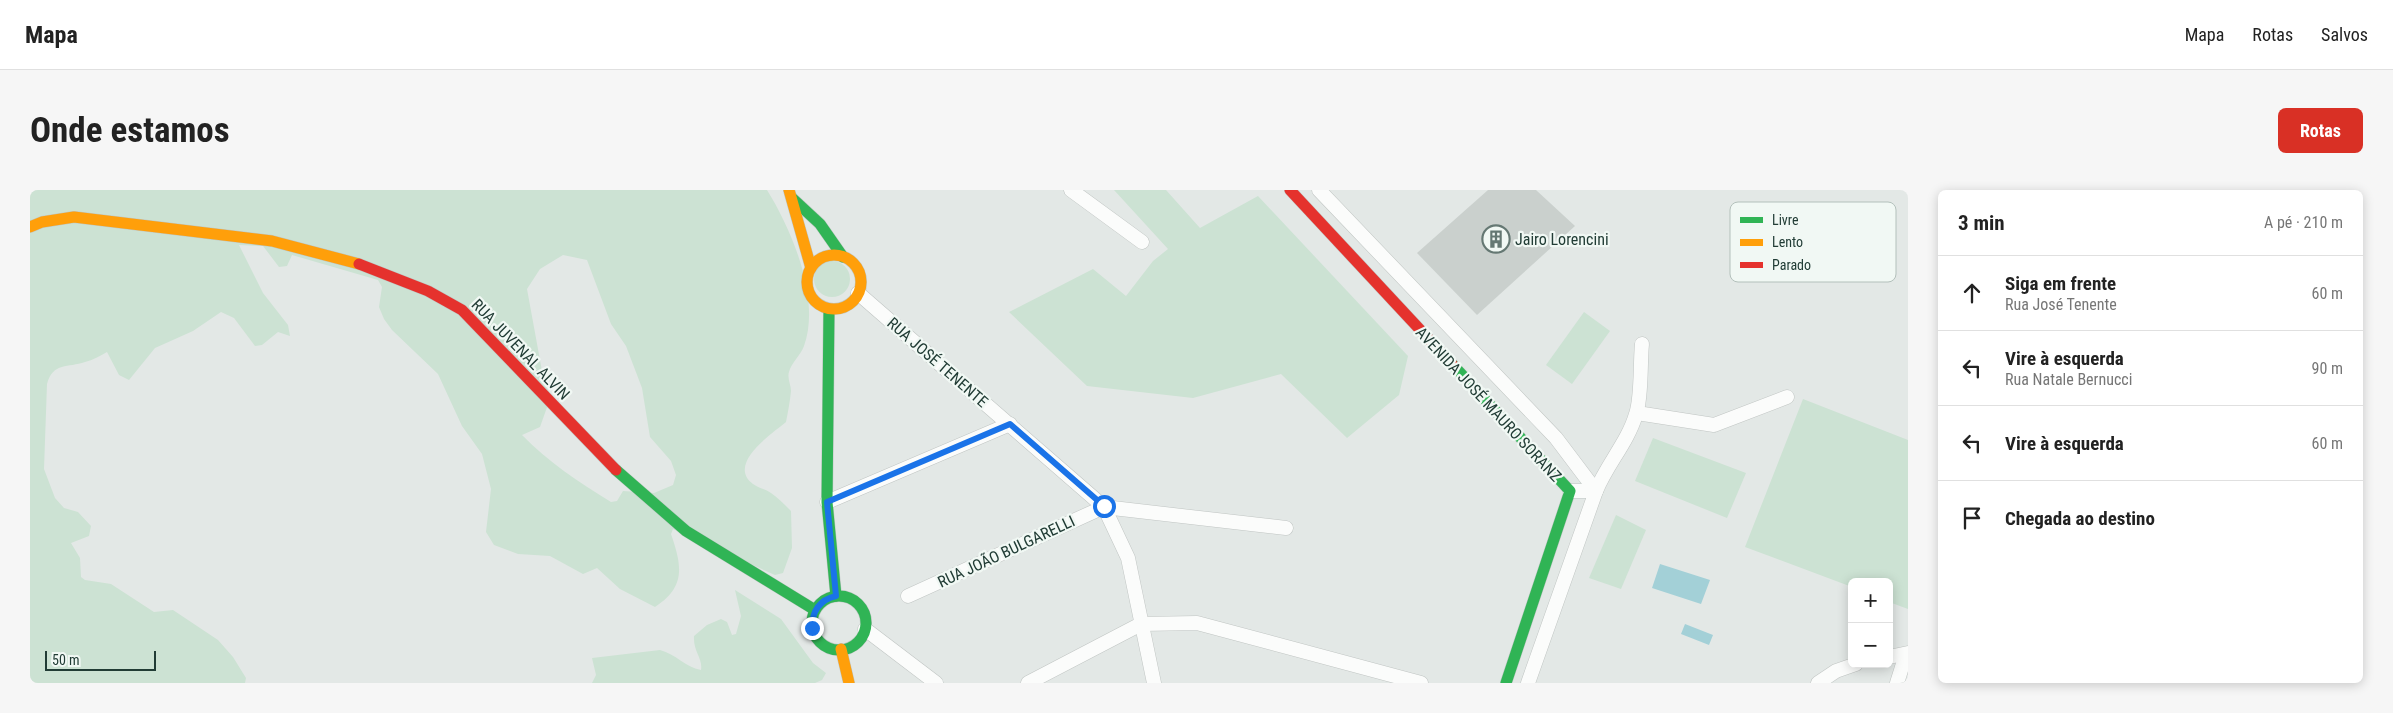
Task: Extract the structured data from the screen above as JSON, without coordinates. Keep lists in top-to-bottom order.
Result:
{
  "streets": {
    "street": [
      "RUA JUVENAL ALVIN",
      "RUA JOSÉ TENENTE",
      "AVENIDA JOSÉ MAURO SORANZ",
      "RUA JOÃO BULGARELLI"
    ]
  },
  "crossings": [
    ["RUA JOSÉ TENENTE", "RUA JOÃO BULGARELLI"]
  ],
  "places": {
    "building": ["Jairo Lorencini"]
  },
  "legend": ["Livre", "Lento", "Parado"],
  "scale_bar": "50 m",
  "page": {
    "header": "Mapa",
    "nav": ["Mapa", "Rotas", "Salvos"],
    "buttons": "Rotas",
    "title": "Onde estamos",
    "heading": ["3 min", "A pé · 210 m"],
    "list": [
      ["Siga em frente", "Rua José Tenente", "60 m"],
      ["Vire à esquerda", "Rua Natale Bernucci", "90 m"],
      ["Vire à esquerda", "60 m"],
      "Chegada ao destino"
    ],
    "map_buttons": ["+", "−"],
    "scale": "50 m"
  }
}
